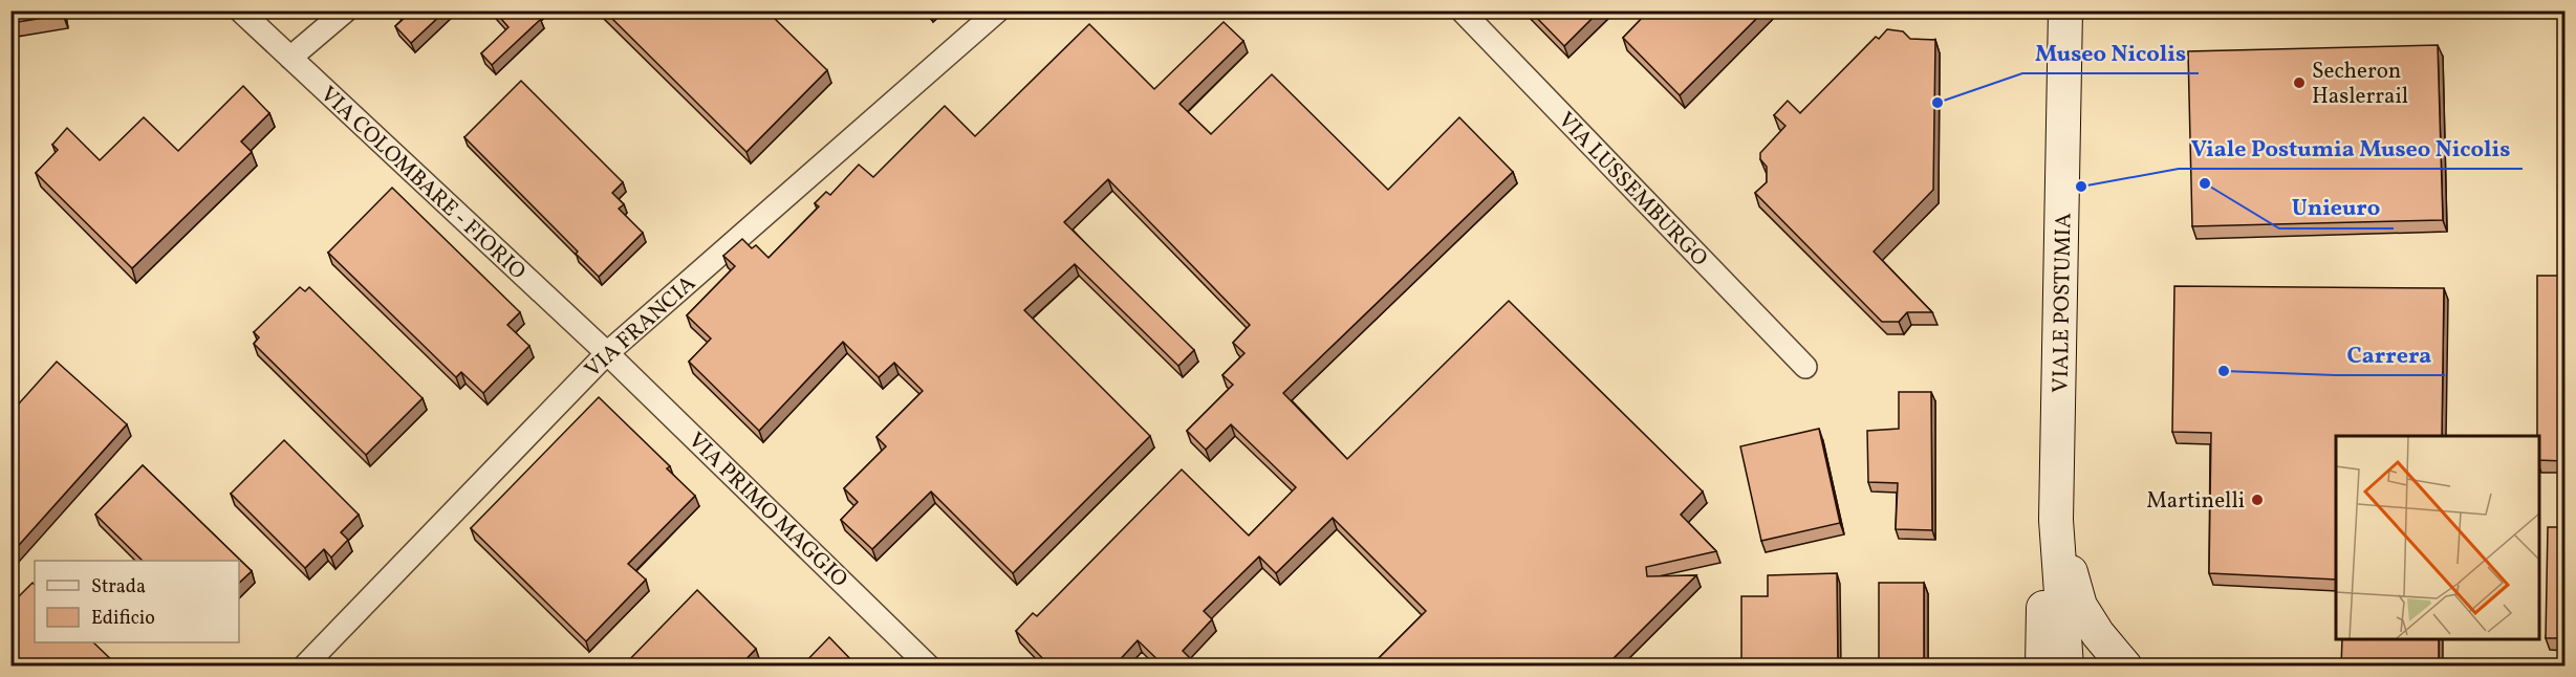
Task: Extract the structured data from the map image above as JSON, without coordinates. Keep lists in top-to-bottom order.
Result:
{
  "streets": {
    "main road": ["VIALE POSTUMIA"],
    "street": [
      "VIA COLOMBARE - FIORIO",
      "VIA LUSSEMBURGO",
      "VIA FRANCIA",
      "VIA PRIMO MAGGIO"
    ]
  },
  "crossings": [
    ["VIA COLOMBARE - FIORIO", "VIA FRANCIA"],
    ["VIA COLOMBARE - FIORIO", "VIA PRIMO MAGGIO"],
    ["VIA FRANCIA", "VIA PRIMO MAGGIO"]
  ],
  "places": [
    "Secheron Haslerrail",
    "Museo Nicolis",
    "Unieuro",
    "Viale Postumia Museo Nicolis",
    "Carrera",
    "Martinelli"
  ],
  "legend": ["Strada", "Edificio"]
}
